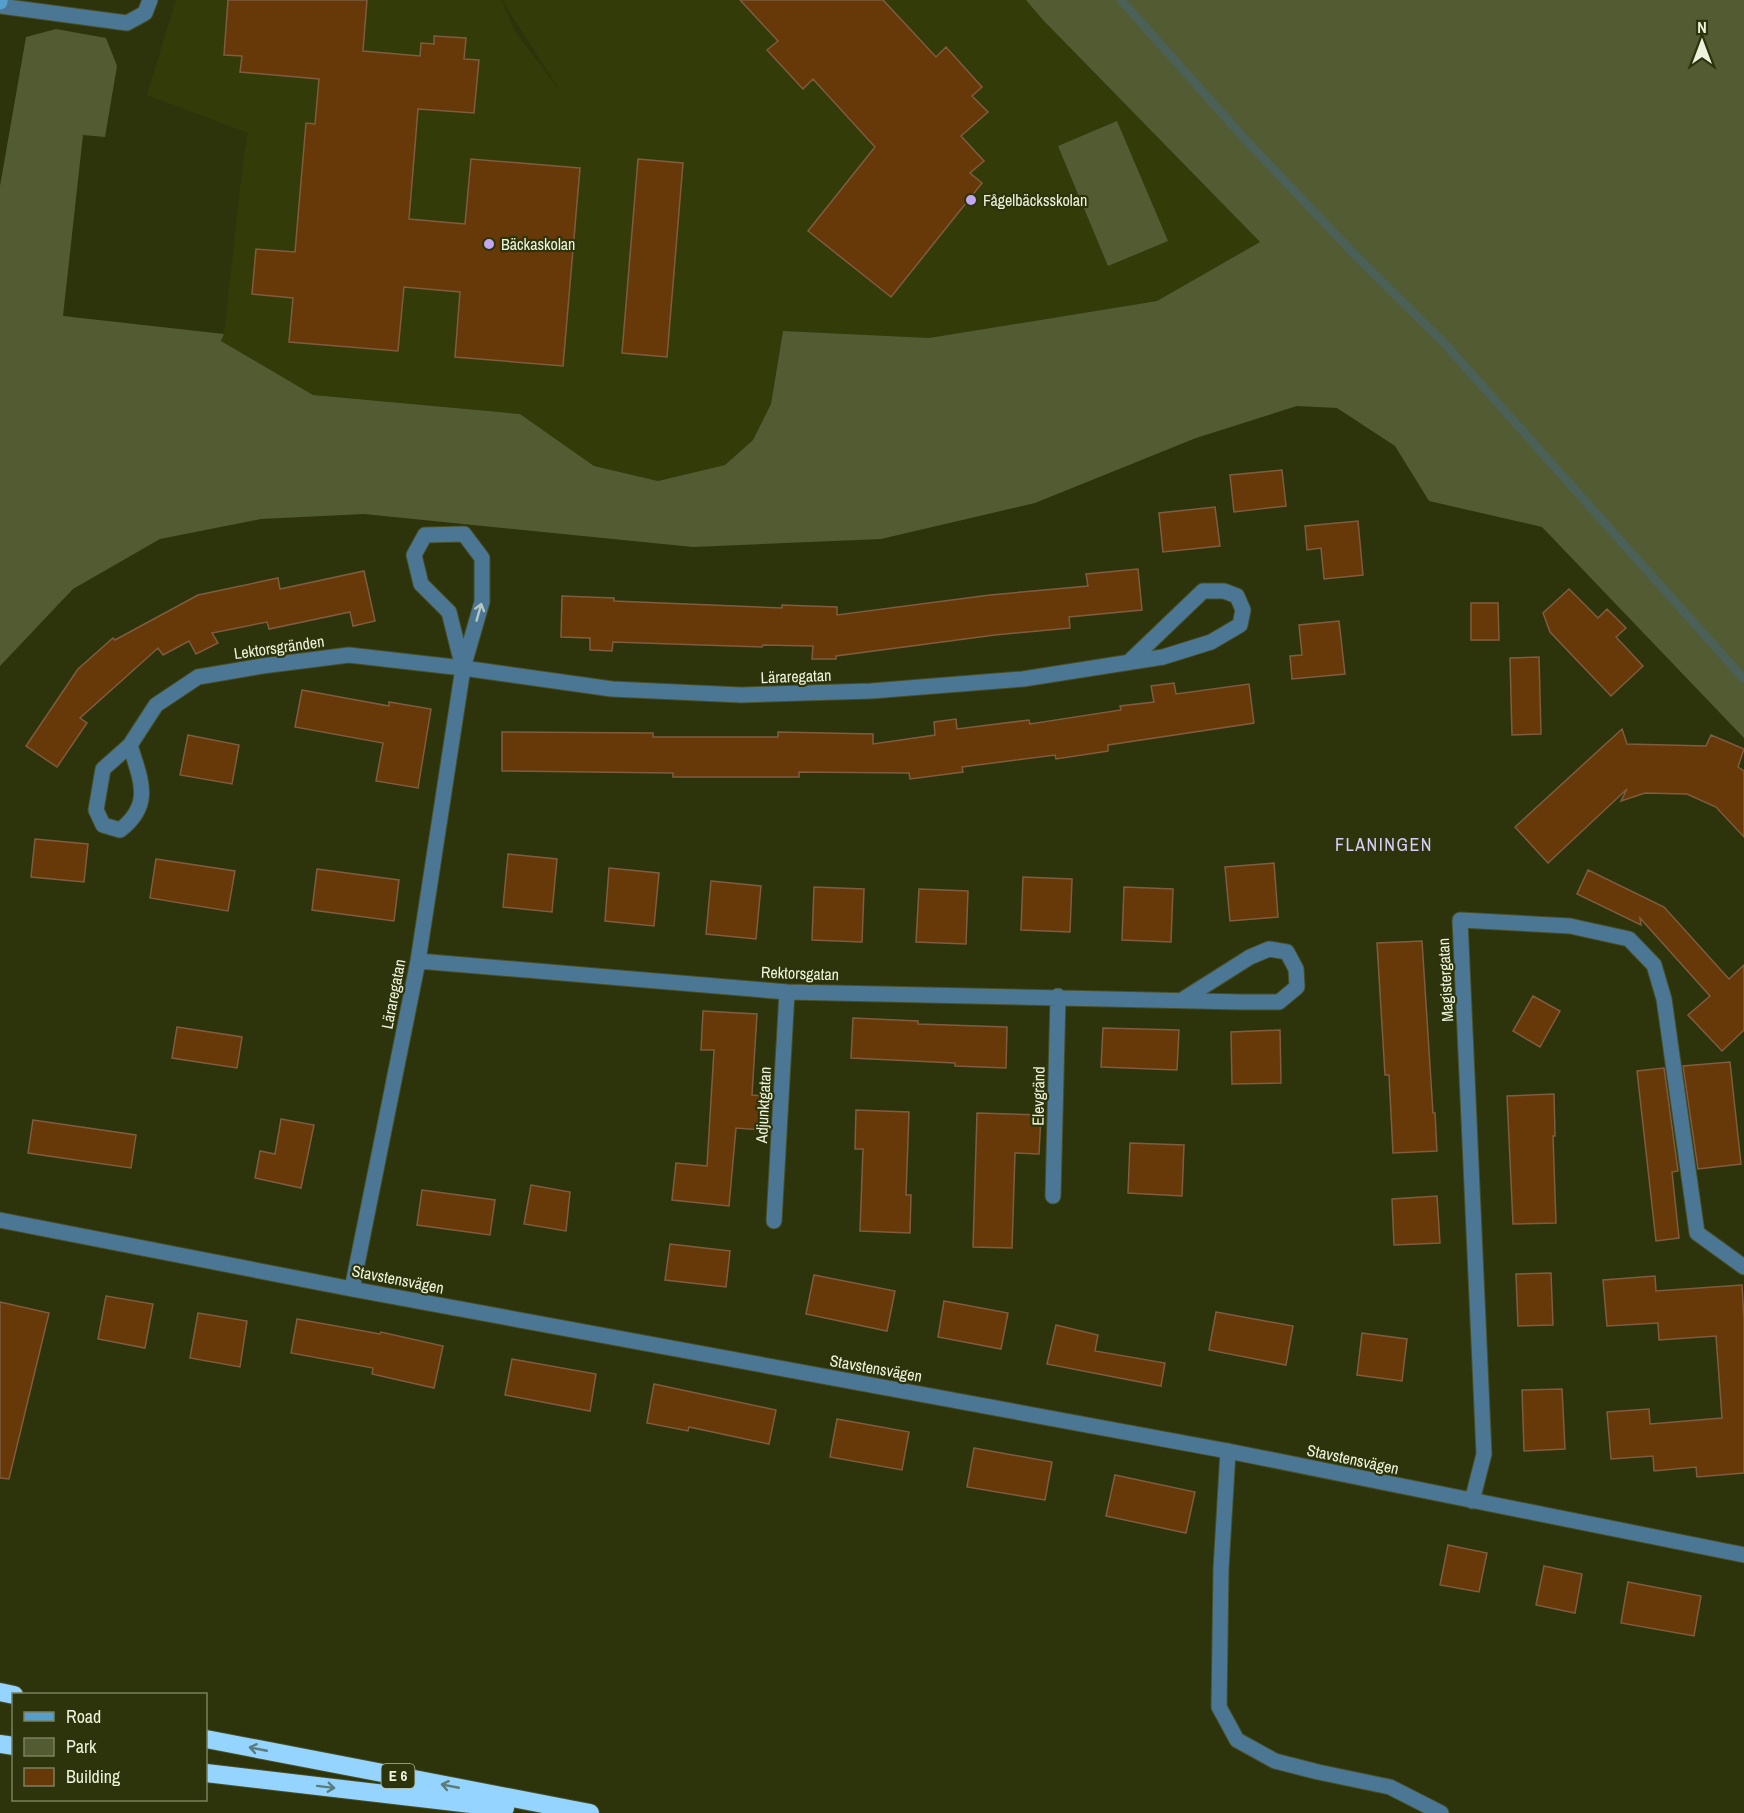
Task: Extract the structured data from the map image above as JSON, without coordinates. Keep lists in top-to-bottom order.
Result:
{
  "streets": {
    "highway": ["E 6"],
    "street": [
      "Lektorsgränden",
      "Läraregatan",
      "Rektorsgatan",
      "Magistergatan",
      "Elevgränd",
      "Adjunktgatan",
      "Stavstensvägen"
    ]
  },
  "crossings": [
    ["Lektorsgränden", "Läraregatan"],
    ["Läraregatan", "Rektorsgatan"],
    ["Läraregatan", "Stavstensvägen"],
    ["Rektorsgatan", "Elevgränd"],
    ["Rektorsgatan", "Adjunktgatan"],
    ["Magistergatan", "Stavstensvägen"]
  ],
  "districts": ["FLANINGEN"],
  "places": ["Fågelbäcksskolan", "Bäckaskolan"],
  "legend": ["Road", "Park", "Building"],
  "north": "top"
}
